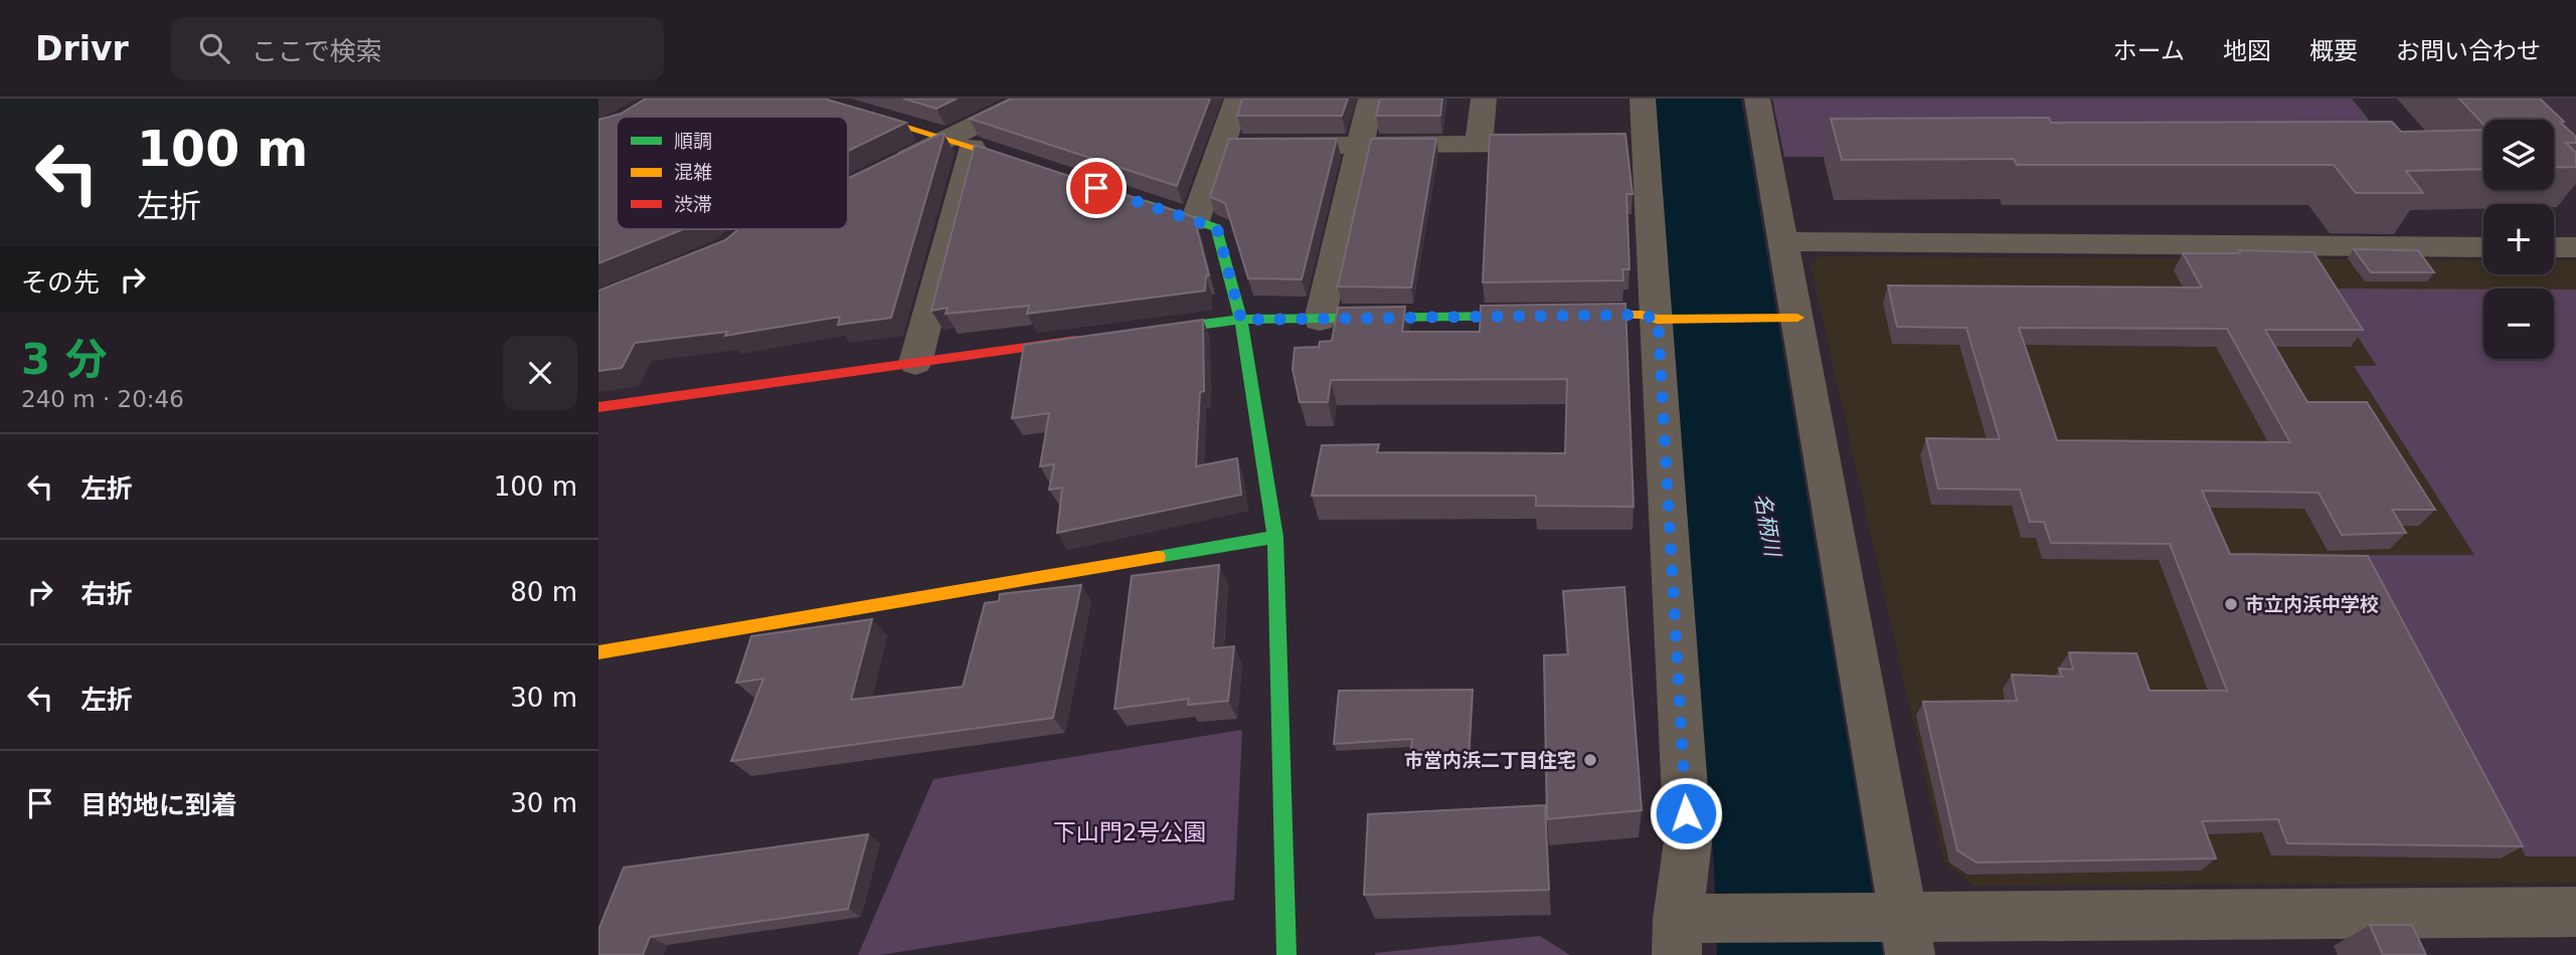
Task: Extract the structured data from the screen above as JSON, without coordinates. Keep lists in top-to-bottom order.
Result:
{
  "water": ["名柄川"],
  "parks": ["下山門2号公園"],
  "places": ["市立内浜中学校", "市営内浜二丁目住宅"],
  "legend": ["順調", "混雑", "渋滞"],
  "page": {
    "header": "Drivr",
    "search": "ここで検索",
    "nav": [
      "ホーム",
      "地図",
      "概要",
      "お問い合わせ"
    ],
    "turn": ["100 m", "左折"],
    "map_buttons": ["+", "−"],
    "then": "その先",
    "heading": ["3 分", "240 m · 20:46"],
    "list": [
      {
        "name": "左折",
        "value": "100 m"
      },
      {
        "name": "右折",
        "value": "80 m"
      },
      {
        "name": "左折",
        "value": "30 m"
      },
      {
        "name": "目的地に到着",
        "value": "30 m"
      }
    ]
  }
}
